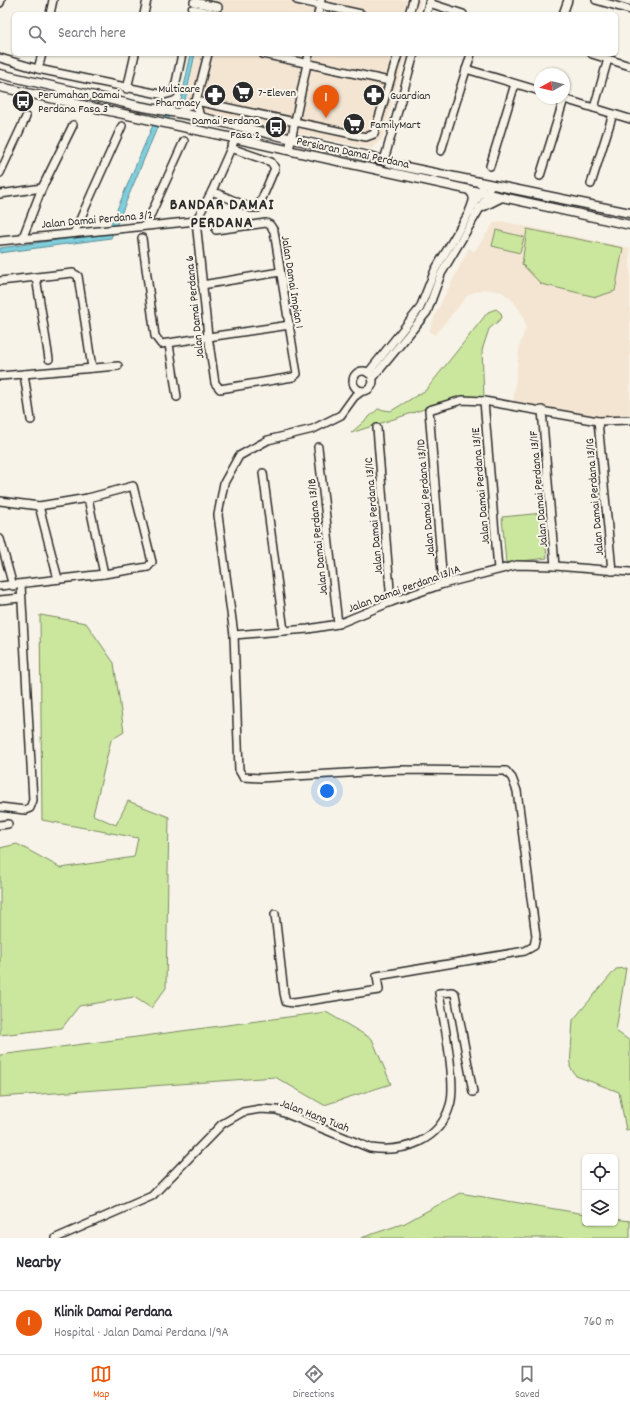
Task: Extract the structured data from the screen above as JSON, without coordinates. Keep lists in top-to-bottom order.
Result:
{
  "streets": {
    "main road": ["Persiaran Damai Perdana"],
    "street": [
      "Jalan Damai Perdana 3/2",
      "Jalan Damai Impian 1",
      "Jalan Damai Perdana 6",
      "Jalan Damai Perdana 13/1E",
      "Jalan Damai Perdana 13/1F",
      "Jalan Damai Perdana 13/1G",
      "Jalan Damai Perdana 13/1D",
      "Jalan Damai Perdana 13/1C",
      "Jalan Damai Perdana 13/1B",
      "Jalan Damai Perdana 13/1A",
      "Jalan Hang Tuah"
    ]
  },
  "crossings": [
    ["Jalan Damai Perdana 3/2", "Jalan Damai Perdana 6"],
    ["Jalan Damai Impian 1", "Jalan Damai Perdana 6"],
    ["Jalan Damai Perdana 13/1E", "Jalan Damai Perdana 13/1D"],
    ["Jalan Damai Perdana 13/1E", "Jalan Damai Perdana 13/1A"],
    ["Jalan Damai Perdana 13/1F", "Jalan Damai Perdana 13/1A"],
    ["Jalan Damai Perdana 13/1G", "Jalan Damai Perdana 13/1A"],
    ["Jalan Damai Perdana 13/1D", "Jalan Damai Perdana 13/1A"],
    ["Jalan Damai Perdana 13/1C", "Jalan Damai Perdana 13/1A"],
    ["Jalan Damai Perdana 13/1B", "Jalan Damai Perdana 13/1A"]
  ],
  "districts": ["BANDAR DAMAI PERDANA"],
  "places": {
    "supermarket": ["7-Eleven", "FamilyMart"],
    "pharmacy": ["Multicare Pharmacy", "Guardian"],
    "bus stop": ["Perumahan Damai Perdana Fasa 3", "Damai Perdana Fasa 2"]
  },
  "north": "left",
  "page": {
    "search": "Search here",
    "pins": "1",
    "heading": "Nearby",
    "list": [
      {
        "mark": "1",
        "name": "Klinik Damai Perdana",
        "note": "Hospital · Jalan Damai Perdana 1/9A",
        "value": "760 m"
      }
    ],
    "nav": ["Map", "Directions", "Saved"]
  }
}
